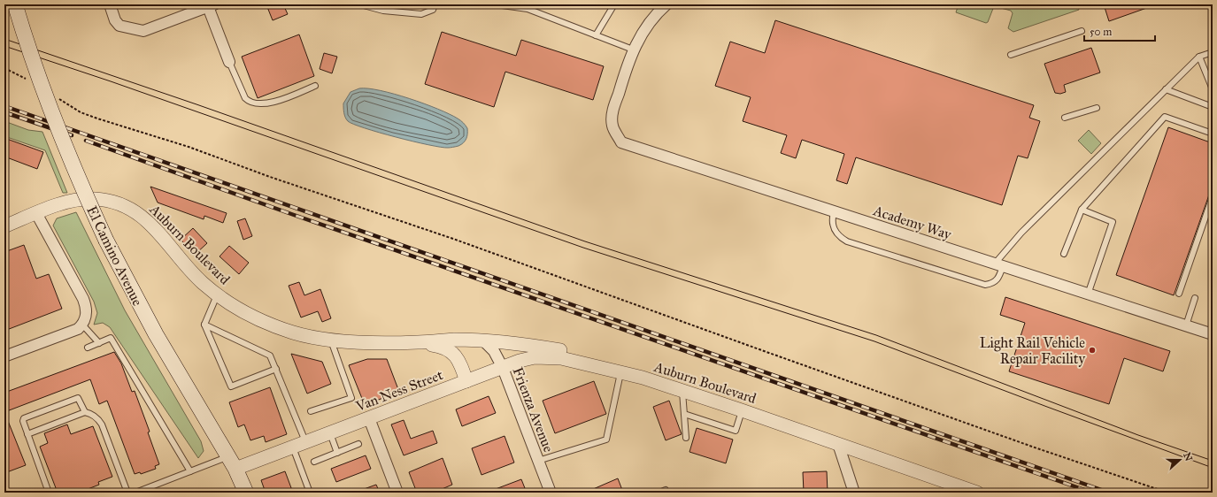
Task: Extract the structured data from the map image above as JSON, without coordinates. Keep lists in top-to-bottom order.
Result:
{
  "streets": {
    "main road": ["El Camino Avenue"],
    "street": [
      "Academy Way",
      "Auburn Boulevard",
      "Van Ness Street",
      "Frienza Avenue"
    ]
  },
  "crossings": [
    ["Auburn Boulevard", "Van Ness Street"],
    ["Auburn Boulevard", "Frienza Avenue"],
    ["El Camino Avenue", "Van Ness Street"],
    ["Van Ness Street", "Frienza Avenue"]
  ],
  "places": ["Light Rail Vehicle Repair Facility"],
  "scale_bar": "50 m",
  "north": "right"
}
